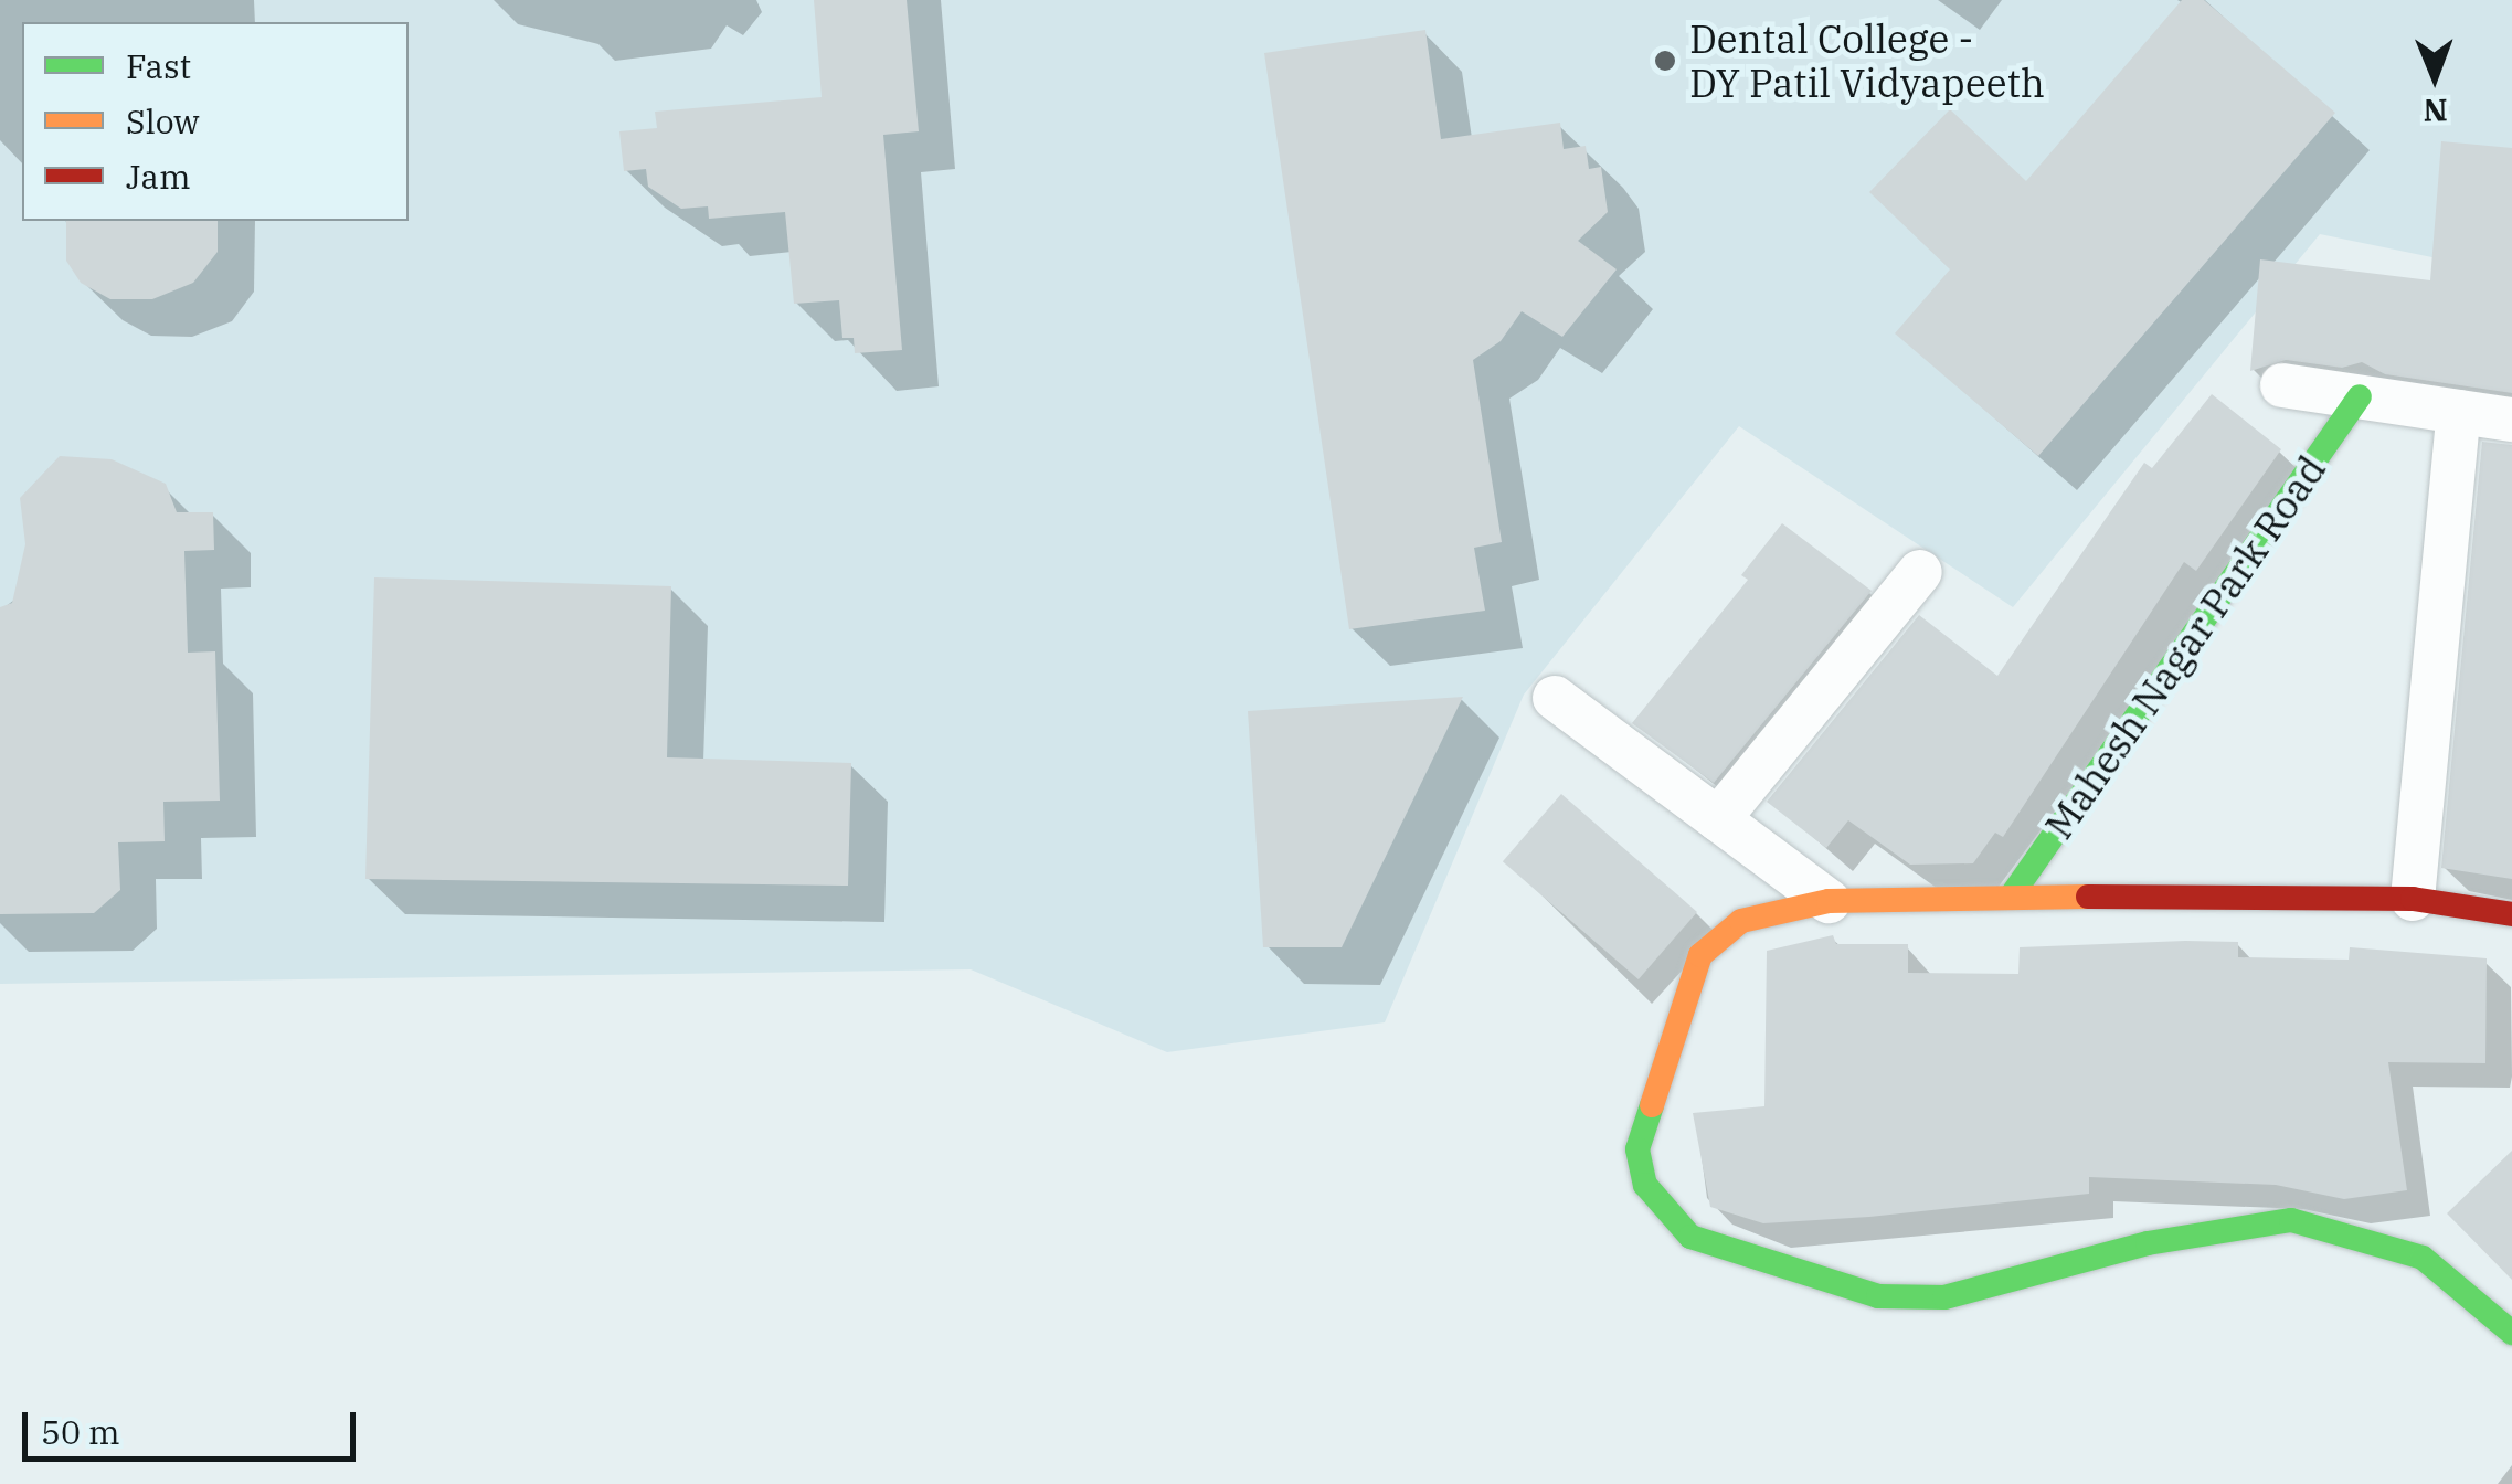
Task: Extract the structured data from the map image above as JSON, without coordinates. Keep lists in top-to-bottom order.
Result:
{
  "streets": {
    "street": ["Mahesh Nagar Park Road"]
  },
  "places": ["Dental College - DY Patil Vidyapeeth"],
  "legend": ["Fast", "Slow", "Jam"],
  "scale_bar": "50 m",
  "north": "bottom"
}
